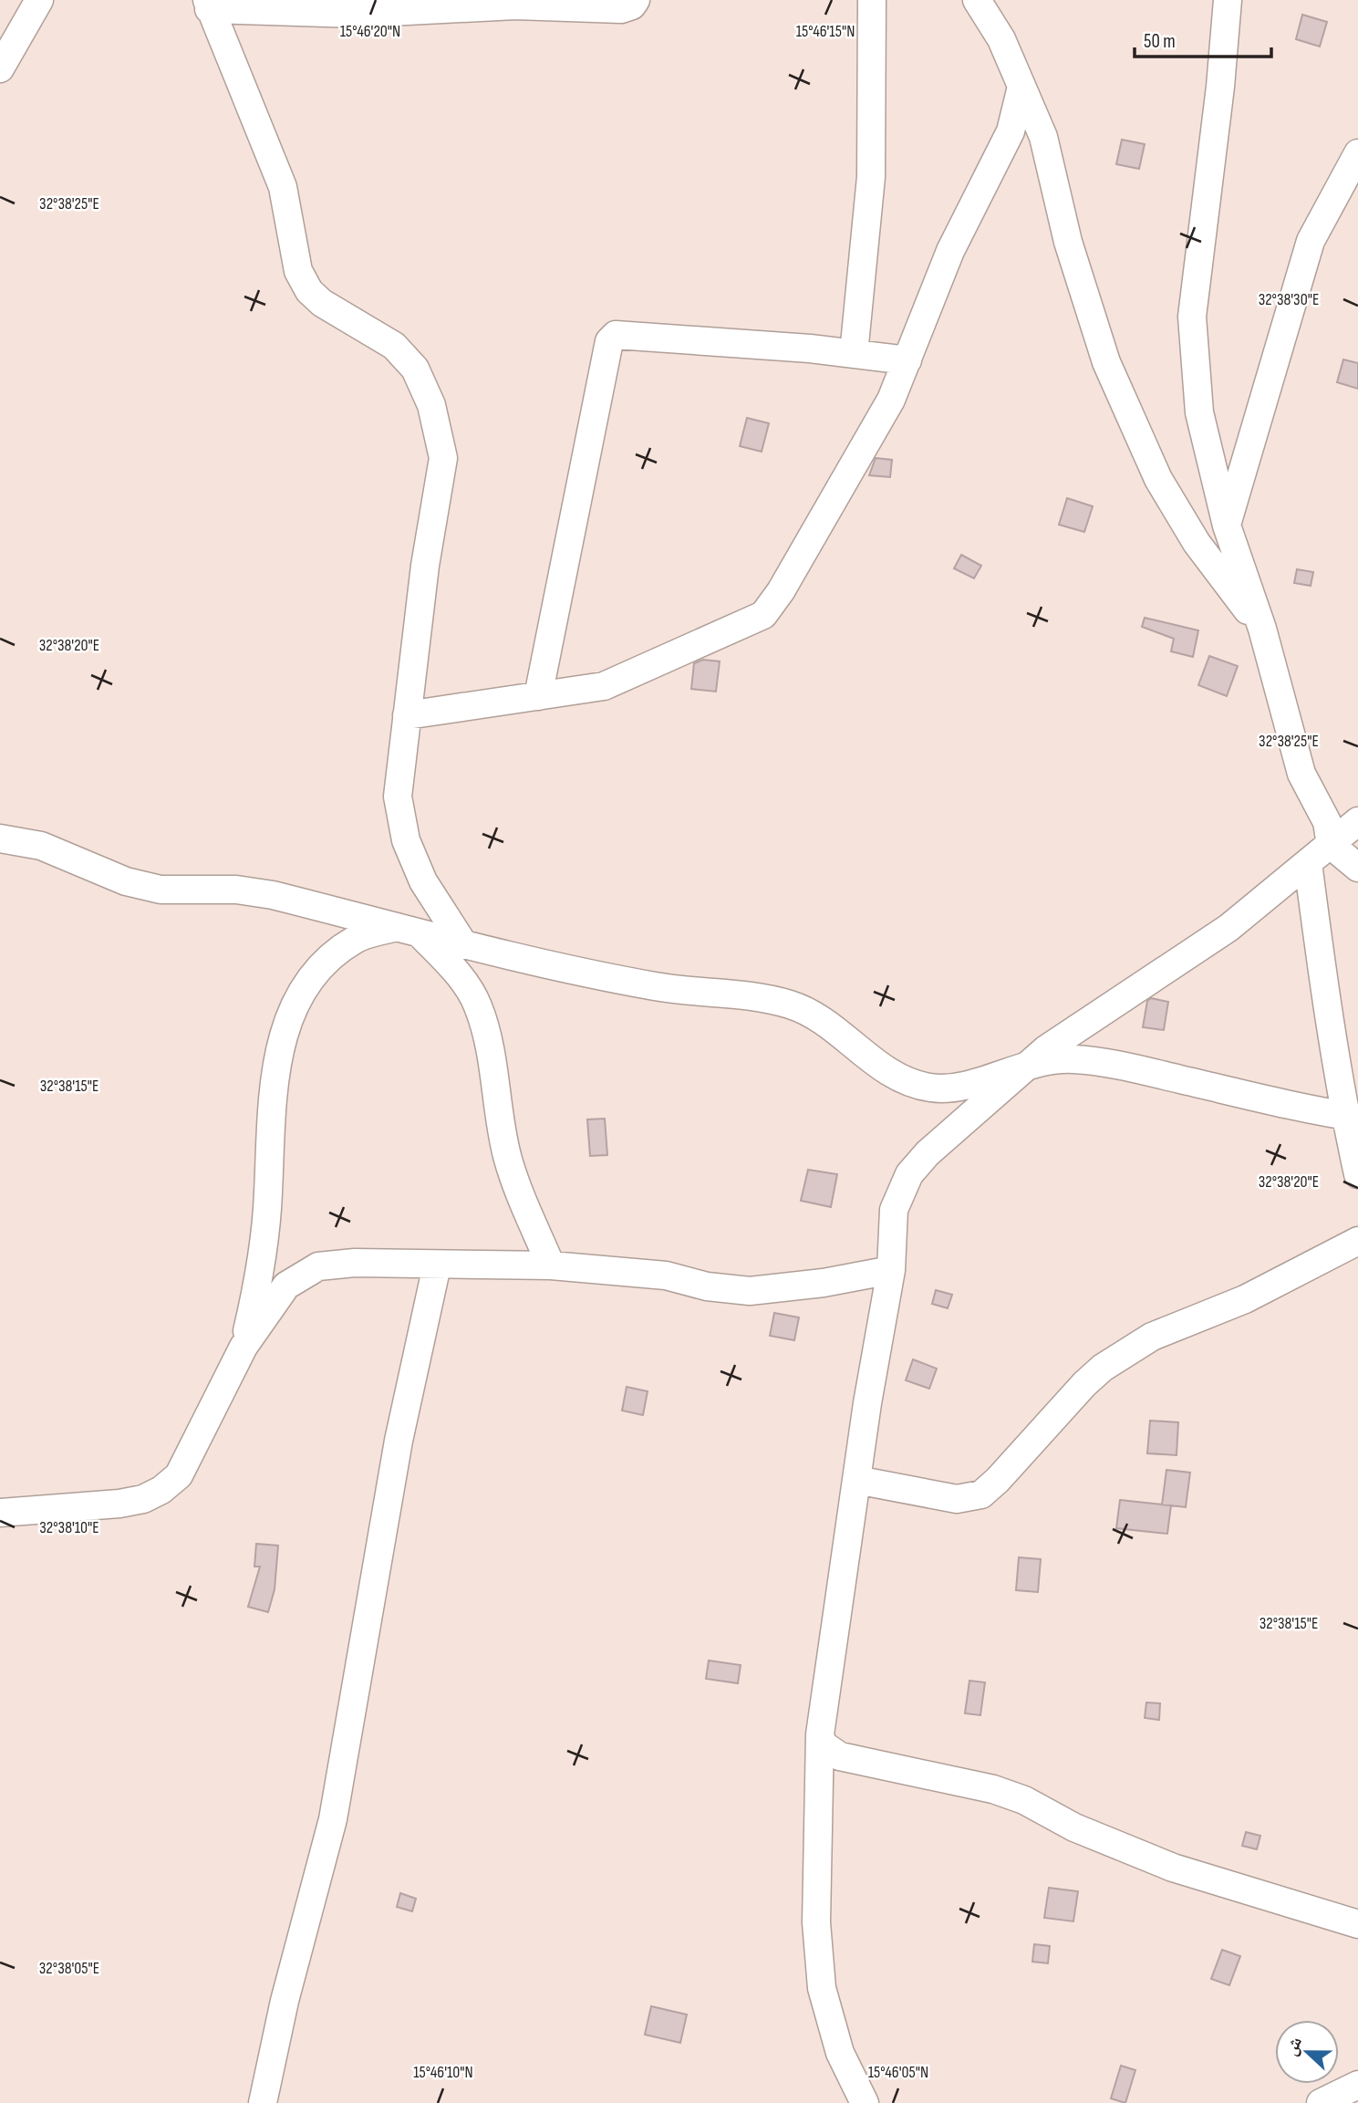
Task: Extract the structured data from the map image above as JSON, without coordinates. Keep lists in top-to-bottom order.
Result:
{
  "scale_bar": "50 m",
  "north": "left",
  "coordinates": [
    "15°46'20\"N",
    "15°46'15\"N",
    "32°38'25\"E",
    "32°38'30\"E",
    "32°38'20\"E",
    "32°38'15\"E",
    "32°38'10\"E",
    "32°38'05\"E",
    "15°46'10\"N",
    "15°46'05\"N"
  ]
}
